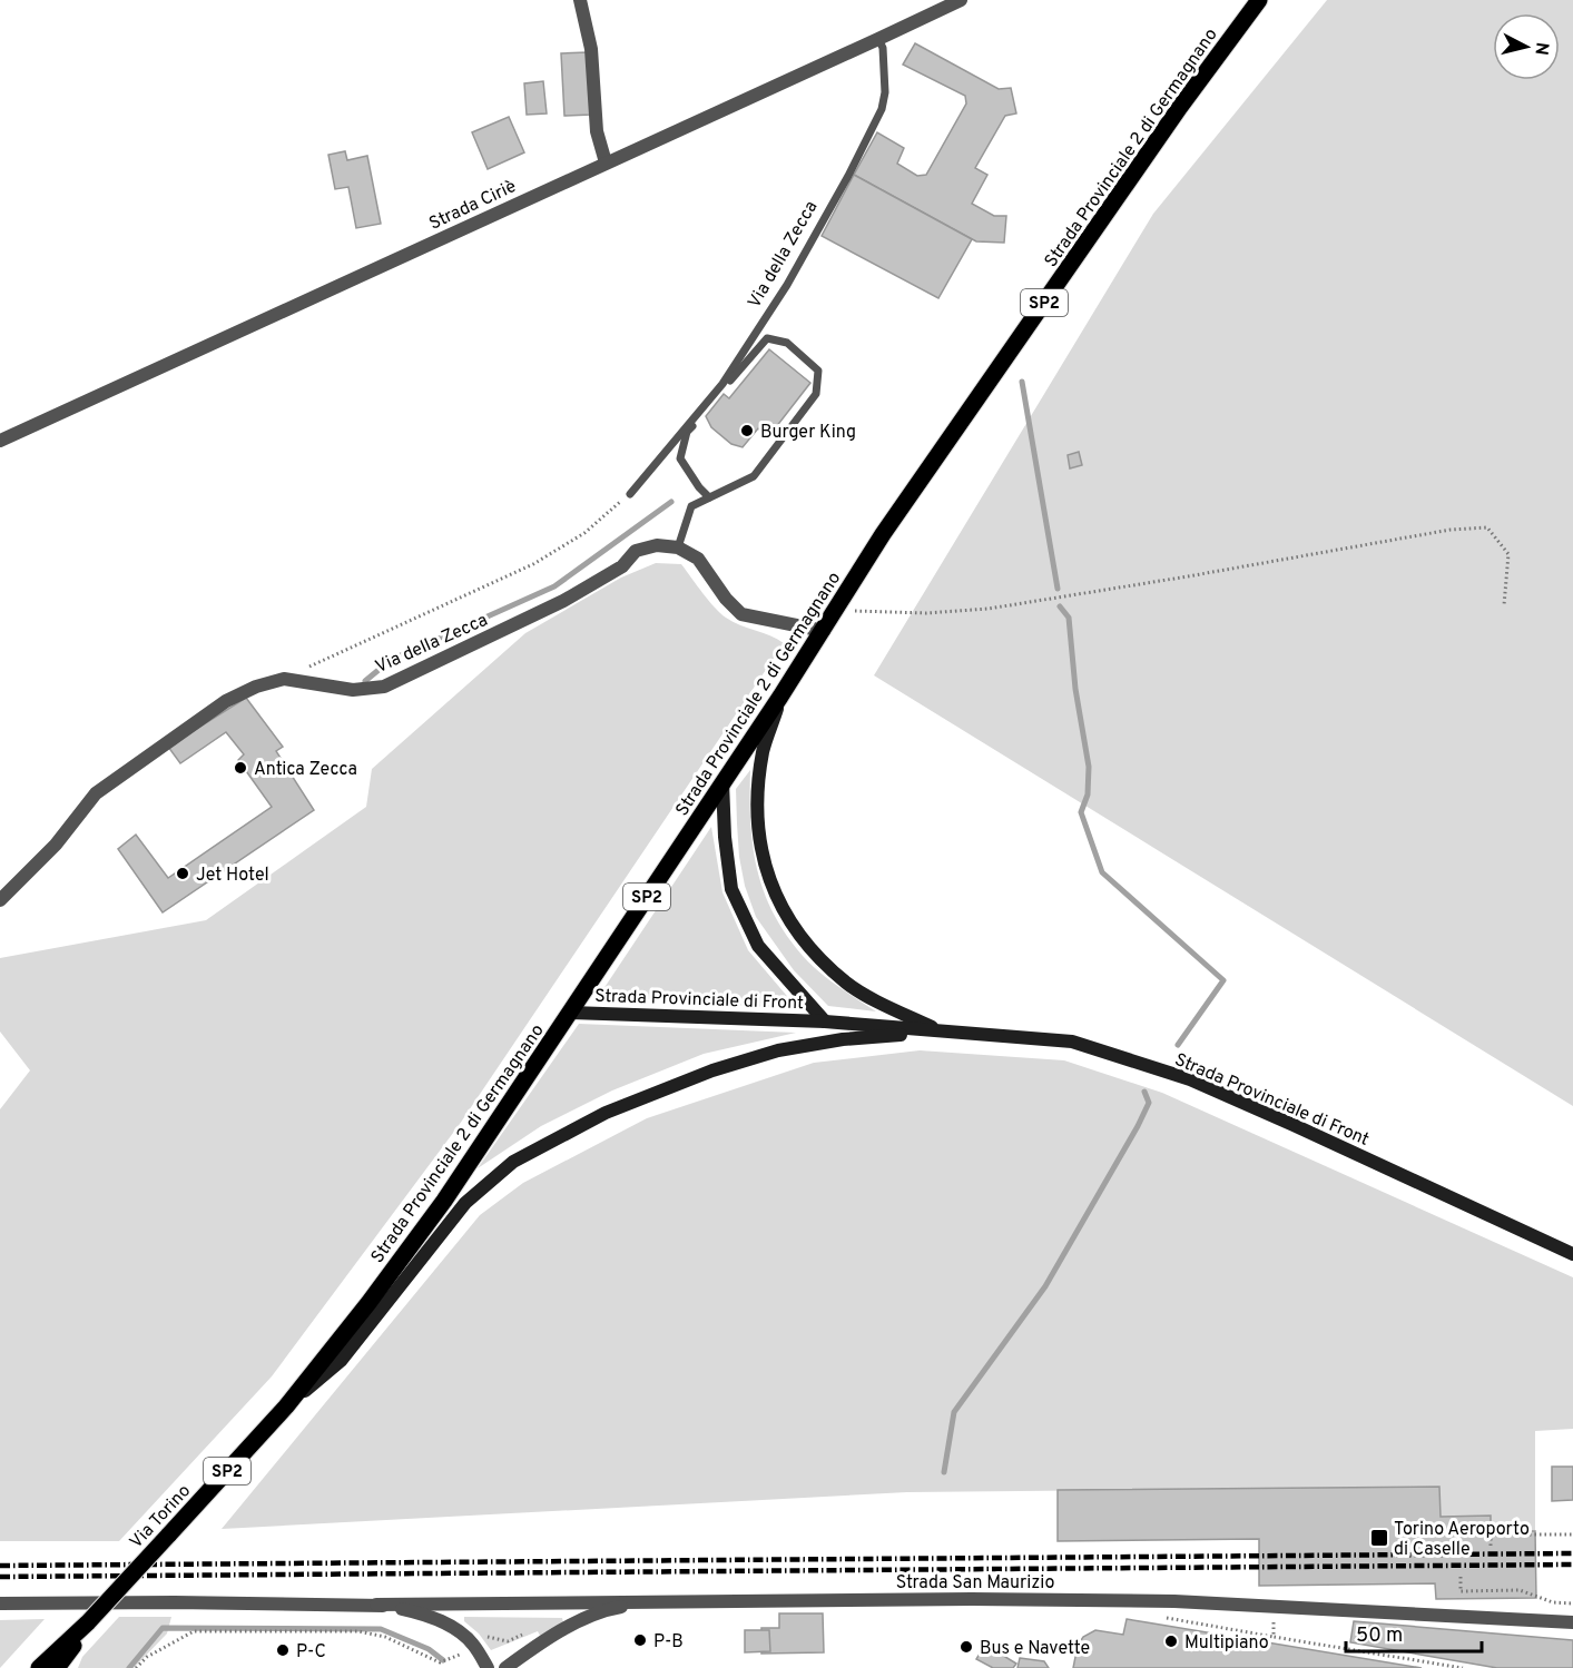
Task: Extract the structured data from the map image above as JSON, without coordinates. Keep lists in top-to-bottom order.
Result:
{
  "streets": {
    "main road": [
      "Strada Provinciale 2 di Germagnano",
      "SP2",
      "Strada Provinciale di Front",
      "Via Torino"
    ],
    "street": ["Strada Ciriè", "Via della Zecca", "Strada San Maurizio"]
  },
  "crossings": [
    ["Strada Provinciale 2 di Germagnano", "Strada Provinciale di Front"],
    ["Strada Provinciale 2 di Germagnano", "Via Torino"],
    ["Strada Ciriè", "Via della Zecca"]
  ],
  "places": {
    "other": [
      "Burger King",
      "Antica Zecca",
      "Jet Hotel",
      "P-B",
      "Multipiano",
      "Bus e Navette",
      "P-C"
    ],
    "transit": ["Torino Aeroporto di Caselle"]
  },
  "scale_bar": "50 m",
  "north": "right"
}
